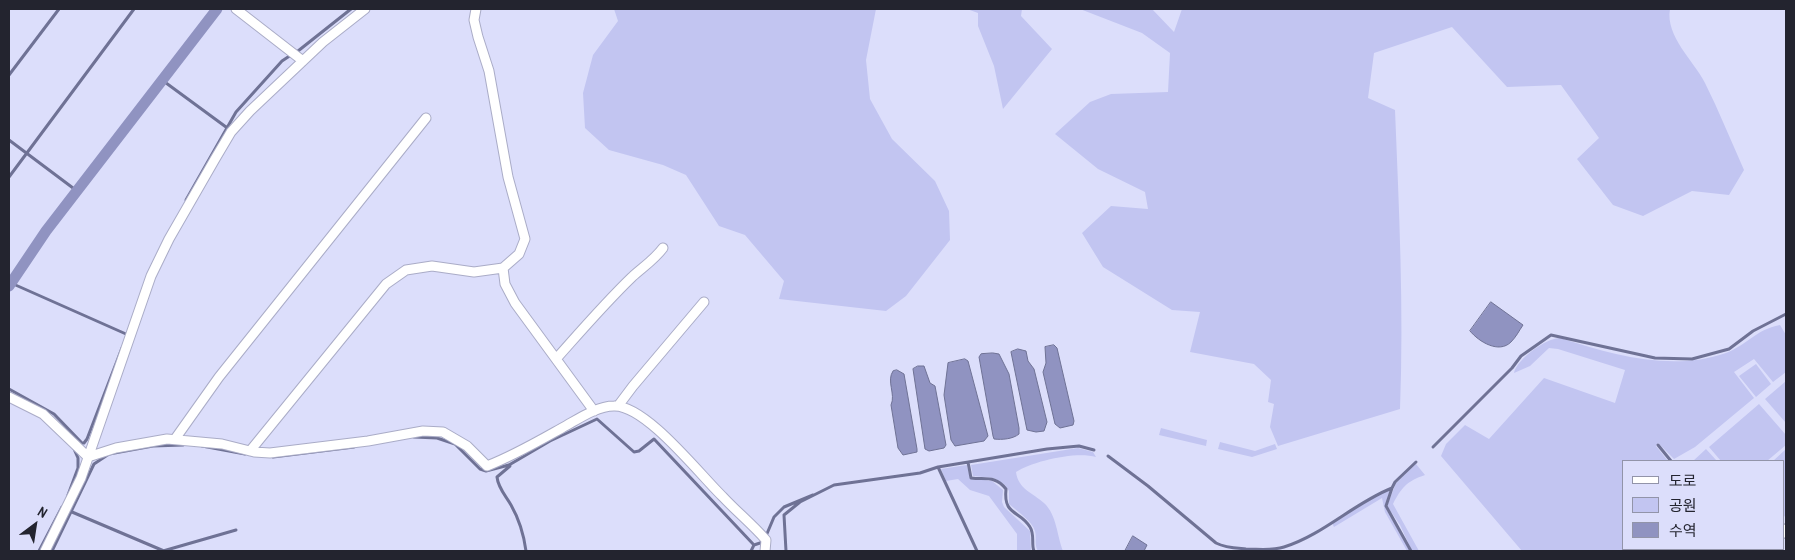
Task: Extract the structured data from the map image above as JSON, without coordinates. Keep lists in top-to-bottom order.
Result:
{
  "legend": ["도로", "공원", "수역"],
  "north": "top right"
}
